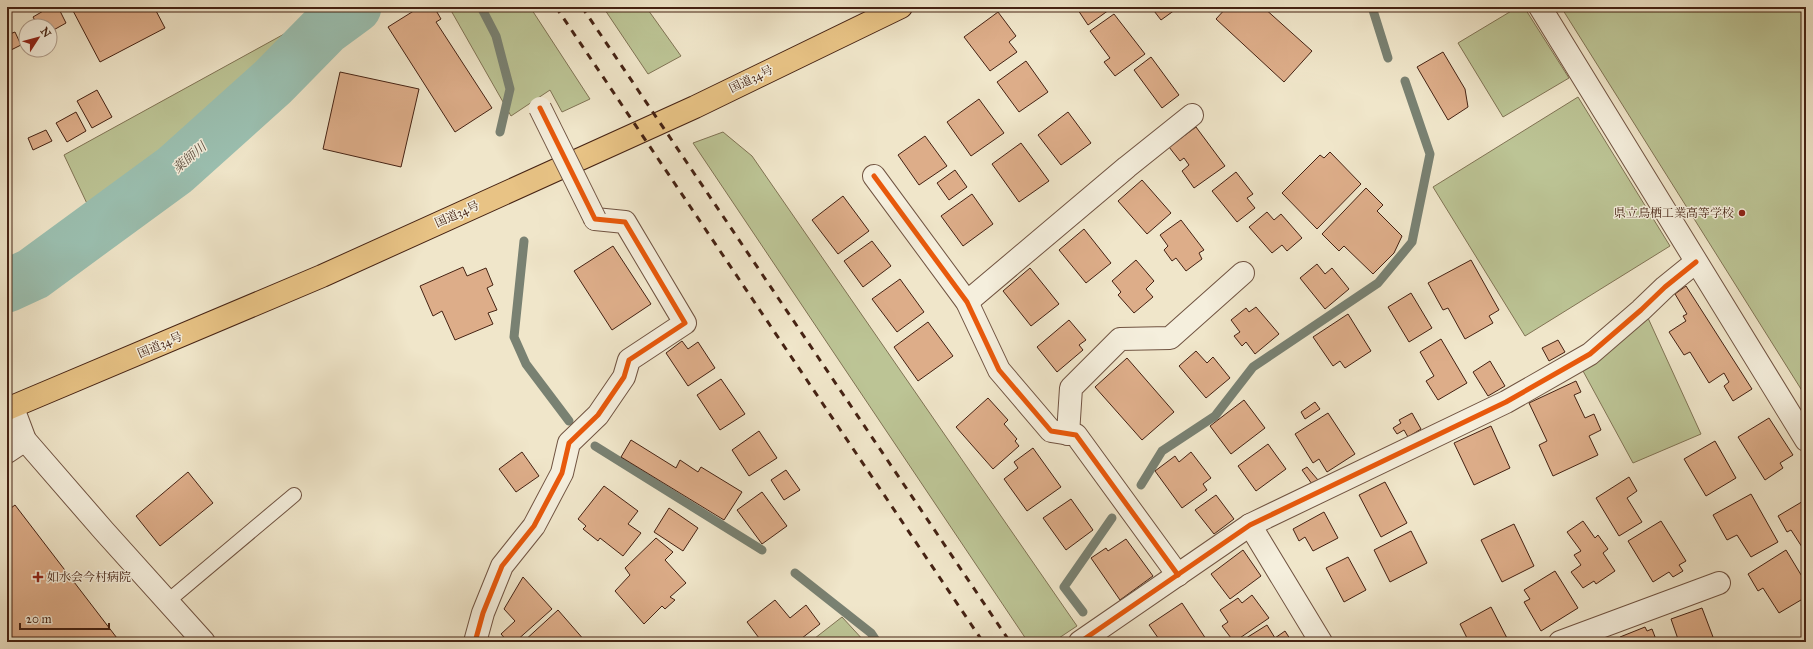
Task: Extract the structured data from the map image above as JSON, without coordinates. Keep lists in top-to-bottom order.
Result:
{
  "streets": {
    "highway": ["国道34号"]
  },
  "water": ["薬師川"],
  "places": {
    "other": ["県立鳥栖工業高等学校"],
    "health": ["如水会今村病院"]
  },
  "scale_bar": "20 m",
  "north": "top right"
}
